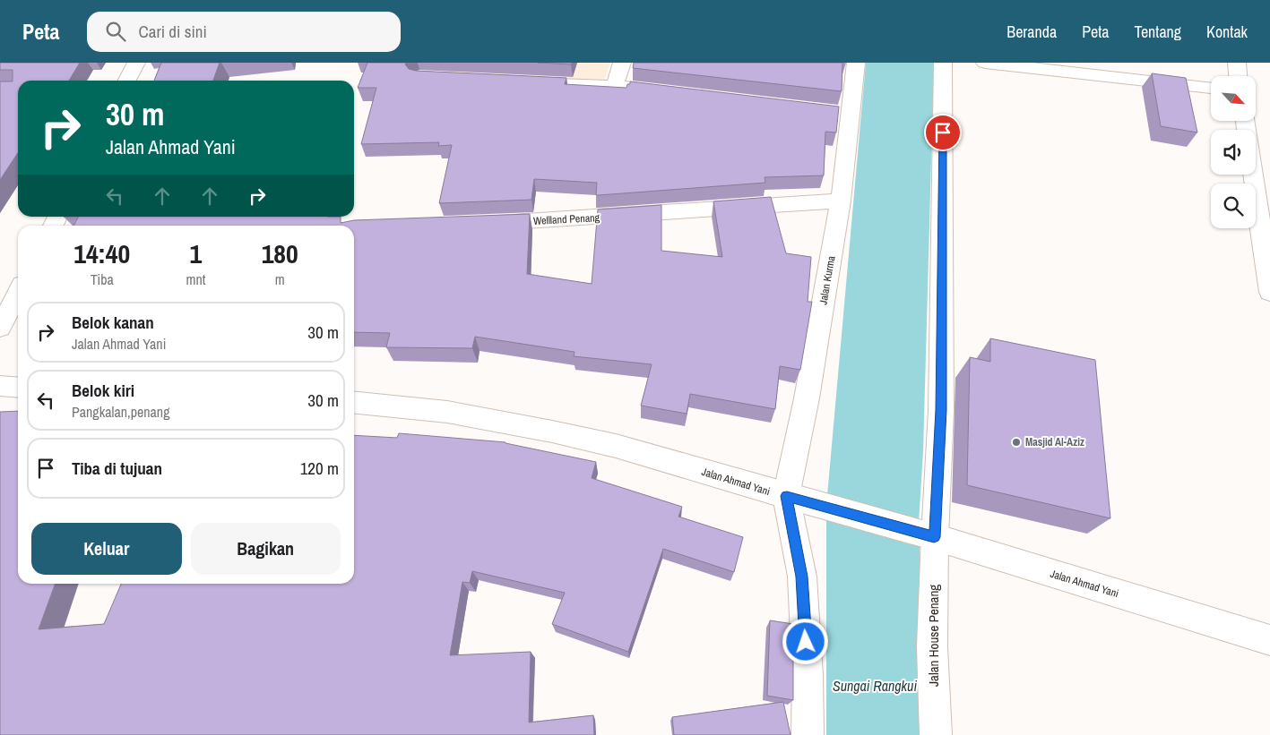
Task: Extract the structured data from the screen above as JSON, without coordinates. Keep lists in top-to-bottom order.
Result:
{
  "streets": {
    "main road": [
      "Wellland Penang",
      "Jalan Kurma",
      "Jalan Ahmad Yani",
      "Jalan House Penang"
    ]
  },
  "crossings": [
    ["Wellland Penang", "Jalan Kurma"],
    ["Jalan Kurma", "Jalan Ahmad Yani"],
    ["Jalan Ahmad Yani", "Jalan House Penang"]
  ],
  "water": ["Sungai Rangkui"],
  "places": ["Masjid Al-Aziz"],
  "north": "bottom right",
  "page": {
    "header": "Peta",
    "search": "Cari di sini",
    "nav": [
      "Beranda",
      "Peta",
      "Tentang",
      "Kontak"
    ],
    "turn": ["30 m", "Jalan Ahmad Yani"],
    "eta": [
      "14:40",
      "Tiba",
      "1",
      "mnt",
      "180",
      "m"
    ],
    "list": [
      {
        "name": "Belok kanan",
        "note": "Jalan Ahmad Yani",
        "value": "30 m"
      },
      {
        "name": "Belok kiri",
        "note": "Pangkalan,penang",
        "value": "30 m"
      },
      {
        "name": "Tiba di tujuan",
        "value": "120 m"
      }
    ],
    "buttons": ["Keluar", "Bagikan"]
  }
}
